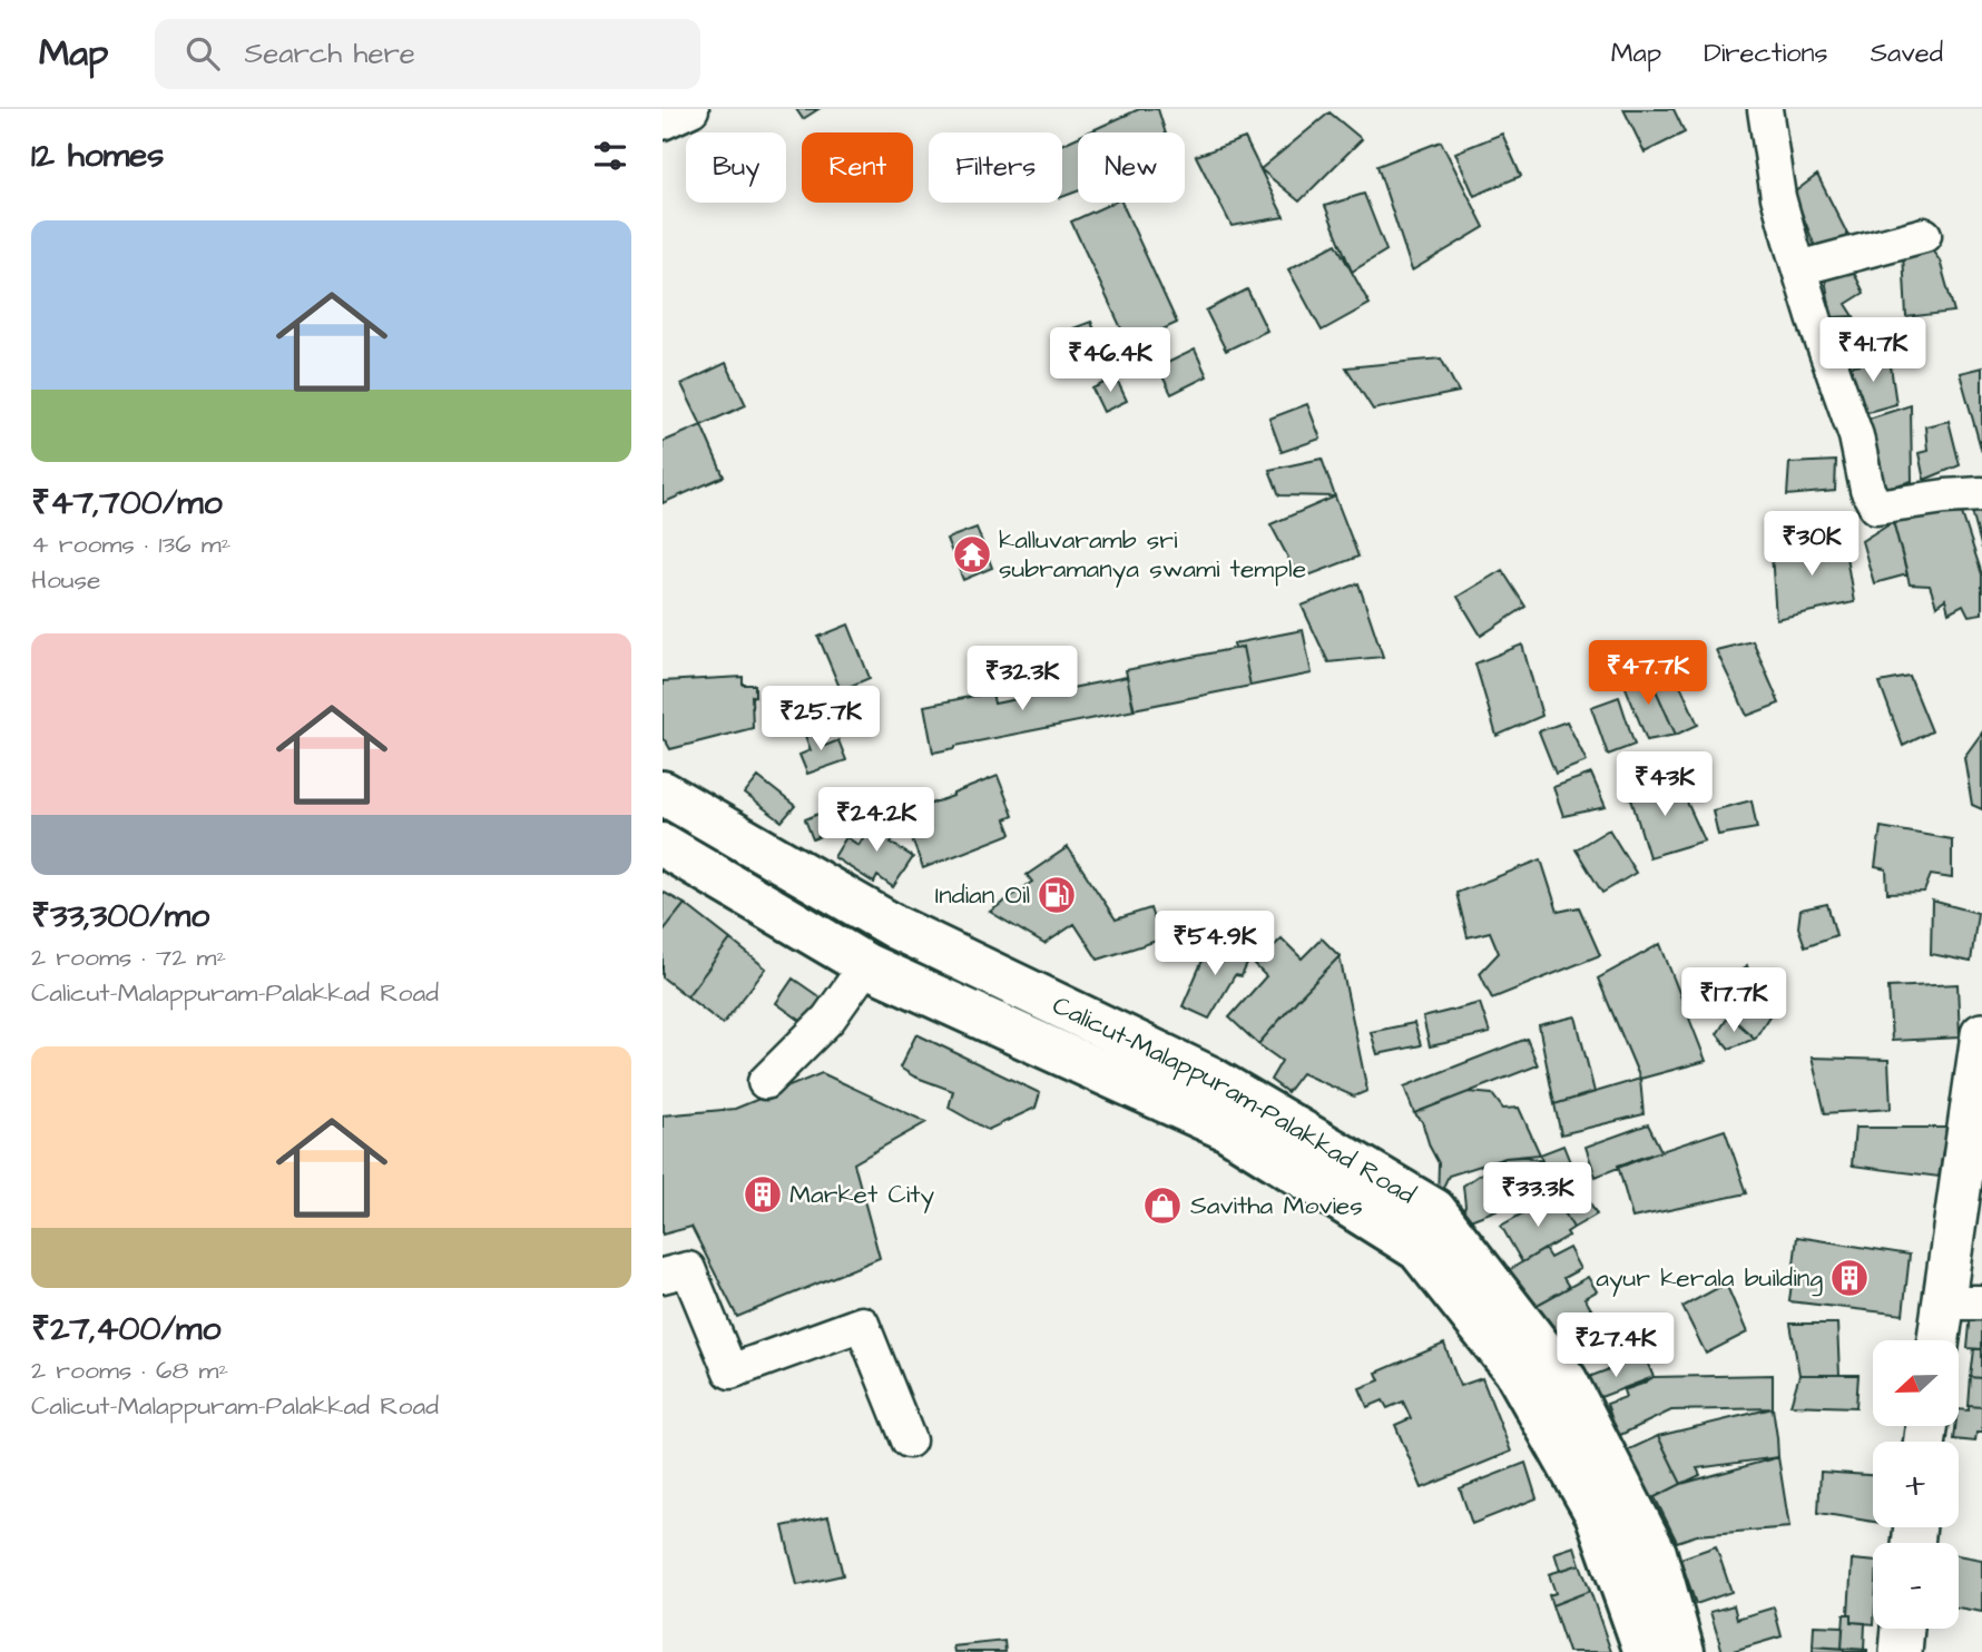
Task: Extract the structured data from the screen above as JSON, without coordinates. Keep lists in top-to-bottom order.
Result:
{
  "streets": {
    "highway": ["Calicut-Malappuram-Palakkad Road"]
  },
  "places": {
    "temple": ["kalluvaramb sri subramanya swami temple"],
    "fuel station": ["Indian Oil"],
    "building": ["Market City", "ayur kerala building"],
    "shop": ["Savitha Movies"]
  },
  "north": "left",
  "page": {
    "header": "Map",
    "search": "Search here",
    "nav": ["Map", "Directions", "Saved"],
    "heading": "12 homes",
    "chip": [
      "Buy",
      "Rent",
      "Filters",
      "New"
    ],
    "list": [
      {
        "name": "₹47,700/mo",
        "note": "4 rooms · 136 m² · House"
      },
      {
        "name": "₹33,300/mo",
        "note": "2 rooms · 72 m² · Calicut-Malappuram-Palakkad Road"
      },
      {
        "name": "₹27,400/mo",
        "note": "2 rooms · 68 m² · Calicut-Malappuram-Palakkad Road"
      }
    ],
    "price": [
      "₹41.7K",
      "₹46.4K",
      "₹30K",
      "₹47.7K",
      "₹32.3K",
      "₹25.7K",
      "₹43K",
      "₹24.2K",
      "₹54.9K",
      "₹17.7K",
      "₹33.3K",
      "₹27.4K"
    ],
    "map_buttons": ["+", "−"]
  }
}
